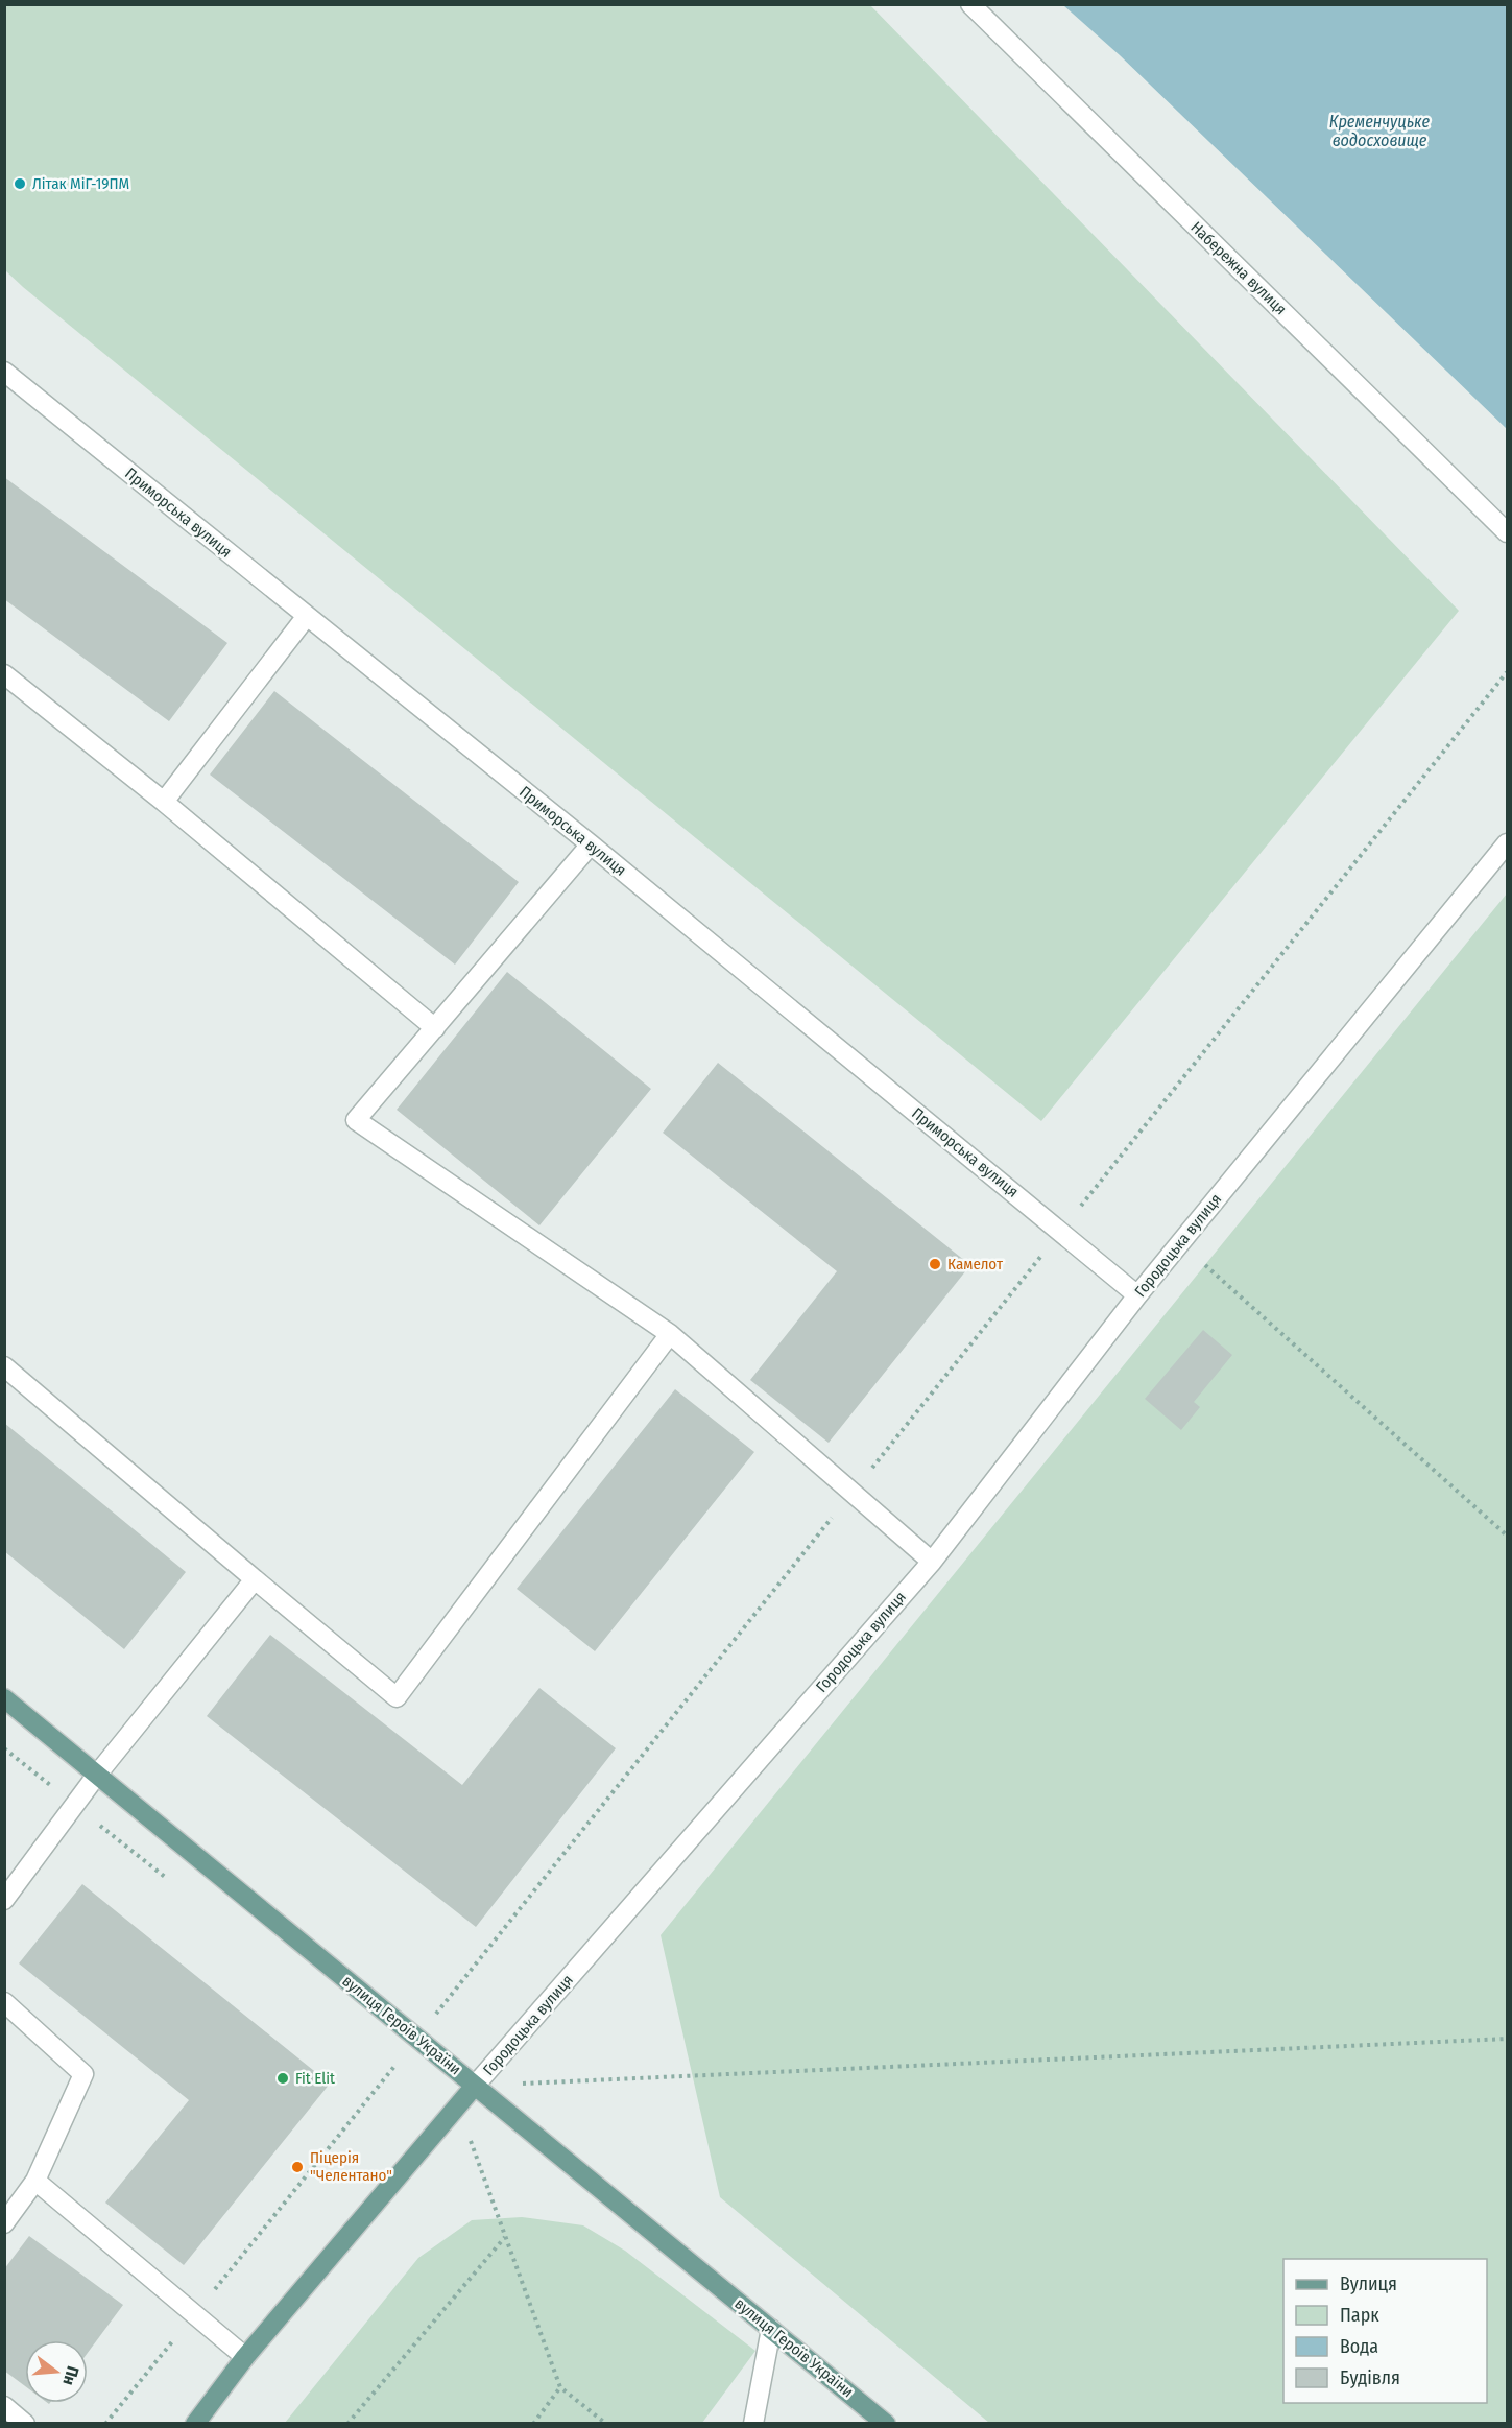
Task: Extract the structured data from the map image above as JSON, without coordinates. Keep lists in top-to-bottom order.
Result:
{
  "streets": {
    "main road": ["Городоцька вулиця", "вулиця Героїв України"],
    "street": ["Набережна вулиця", "Приморська вулиця"]
  },
  "crossings": [
    ["Приморська вулиця", "Городоцька вулиця"],
    ["Городоцька вулиця", "вулиця Героїв України"]
  ],
  "water": ["Кременчуцьке водосховище"],
  "places": [
    "Лiтак МiГ-19ПМ",
    "Камелот",
    "Fit Elit",
    "Піцерія \"Челентано\""
  ],
  "legend": [
    "Вулиця",
    "Парк",
    "Вода",
    "Будівля"
  ],
  "north": "right"
}
